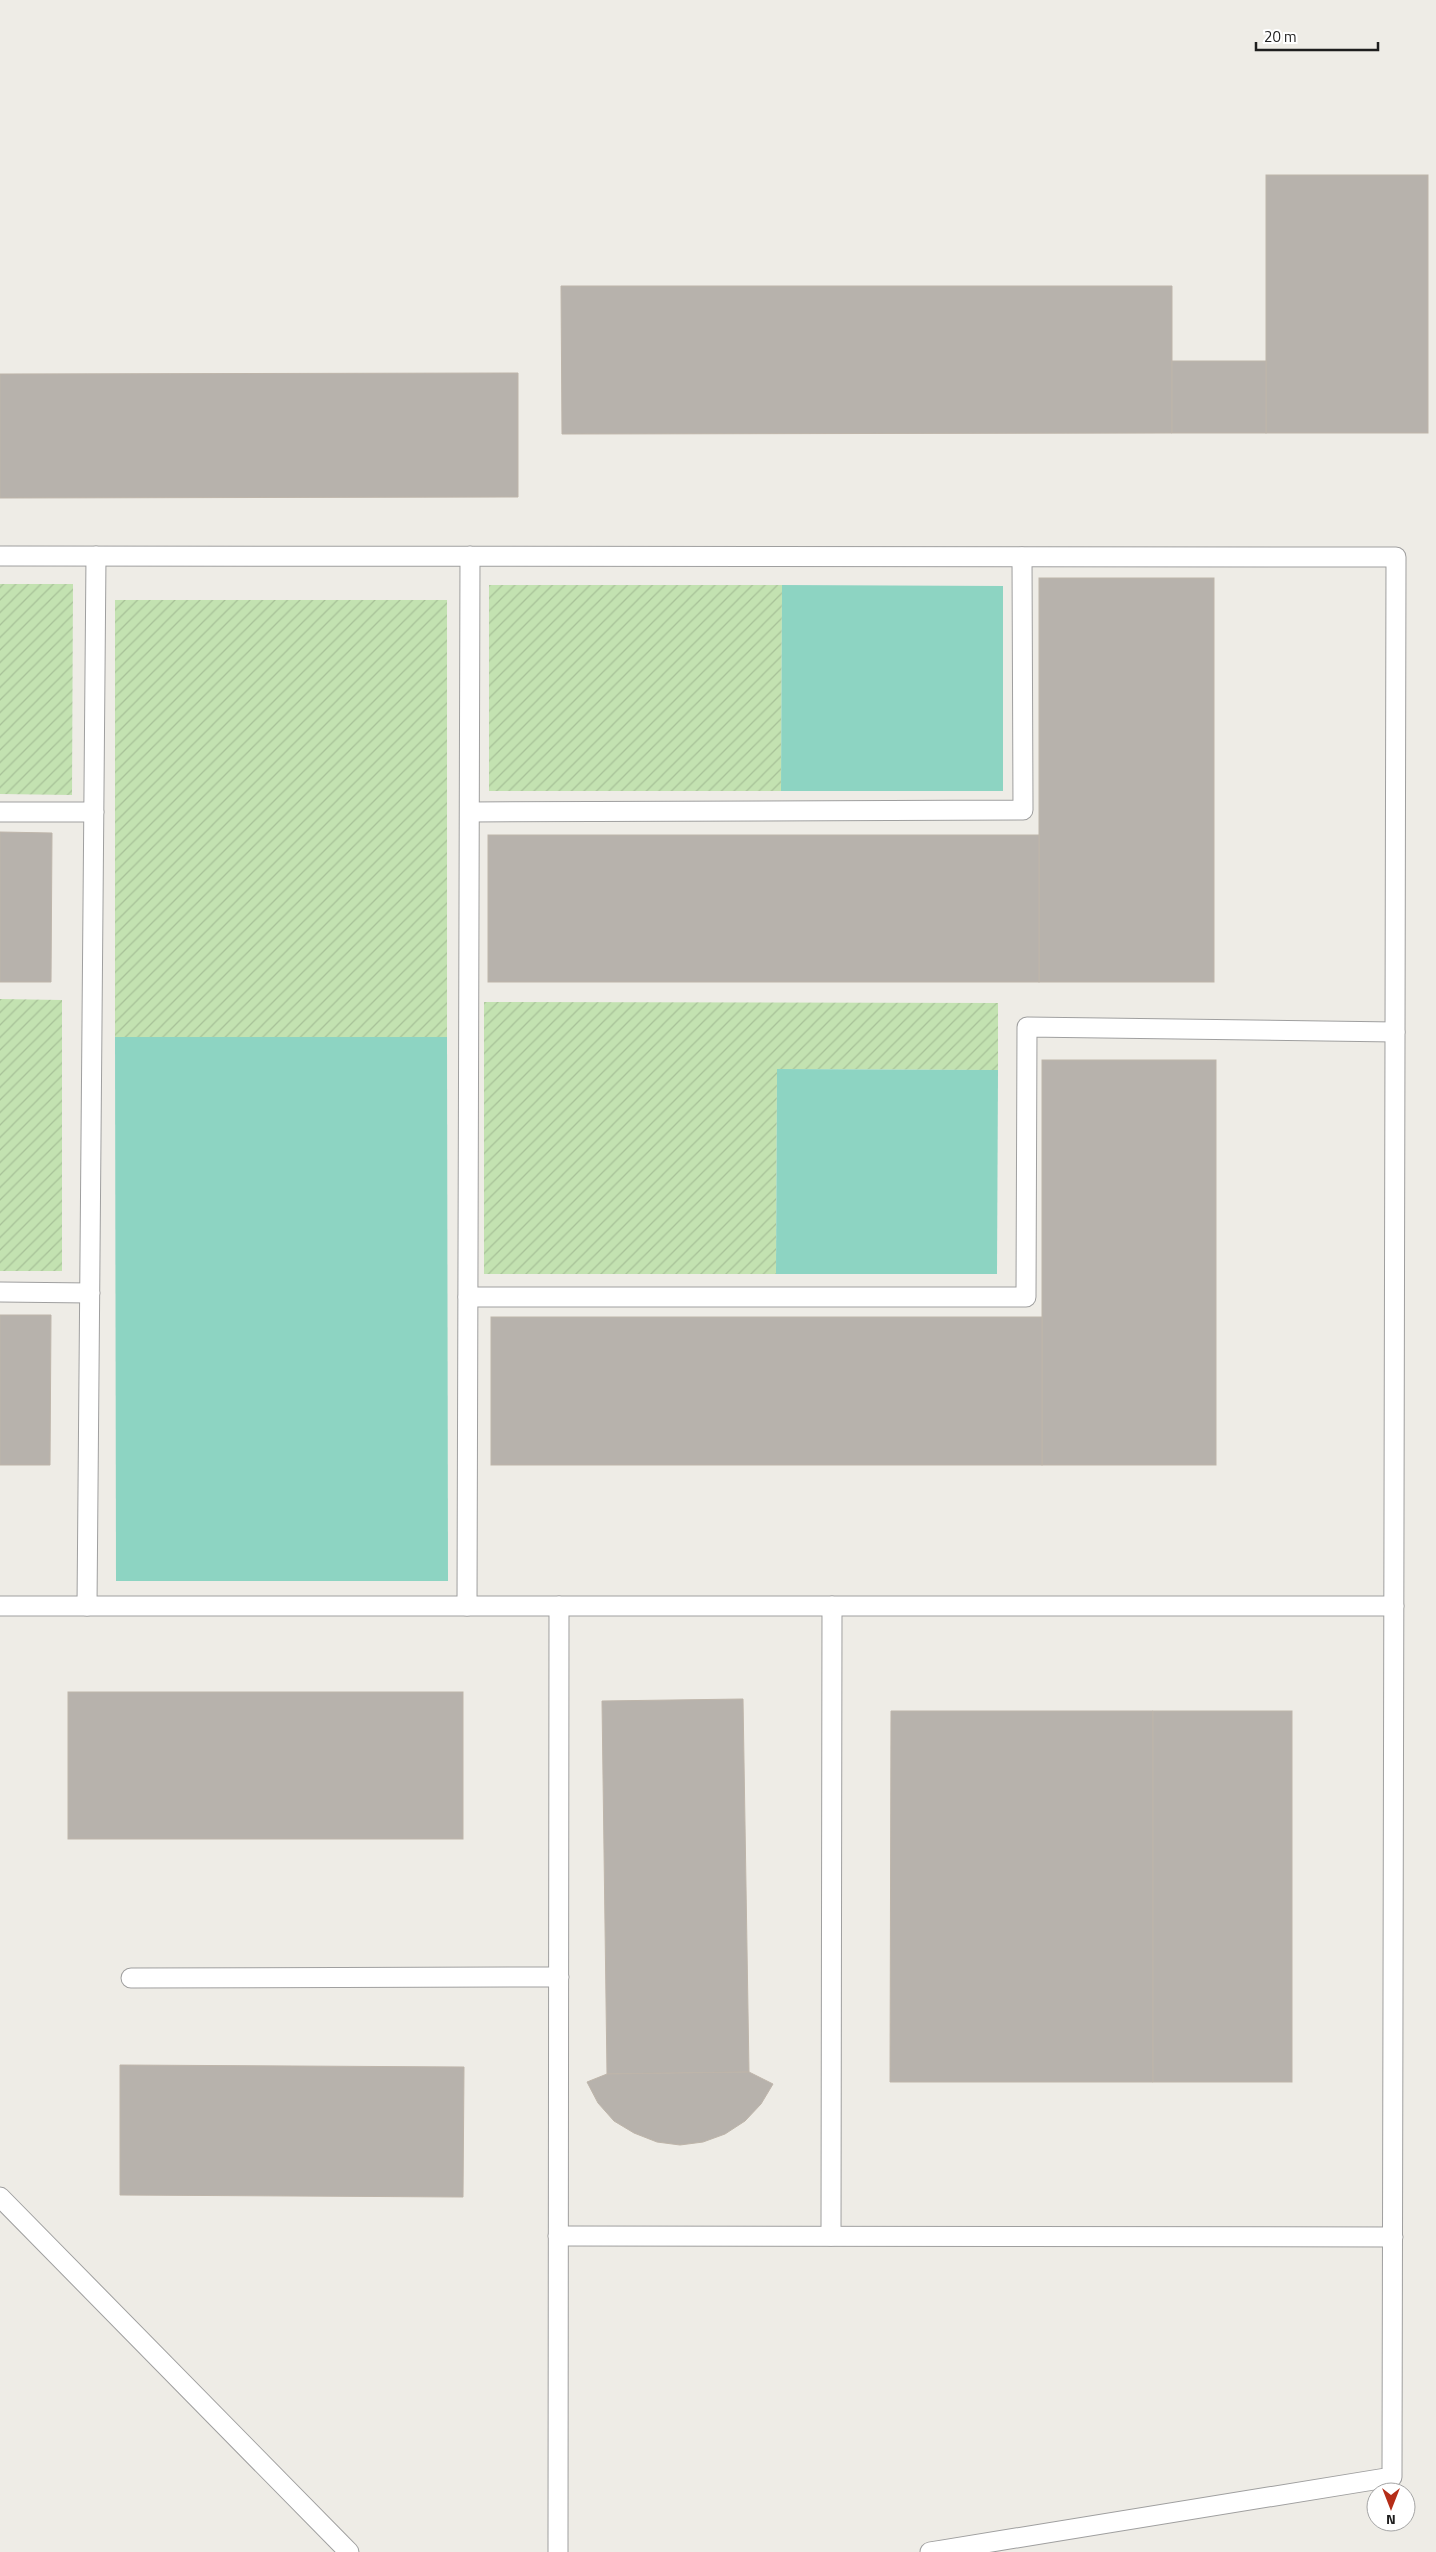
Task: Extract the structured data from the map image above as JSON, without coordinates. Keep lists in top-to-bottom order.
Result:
{
  "scale_bar": "20 m",
  "north": "bottom"
}
